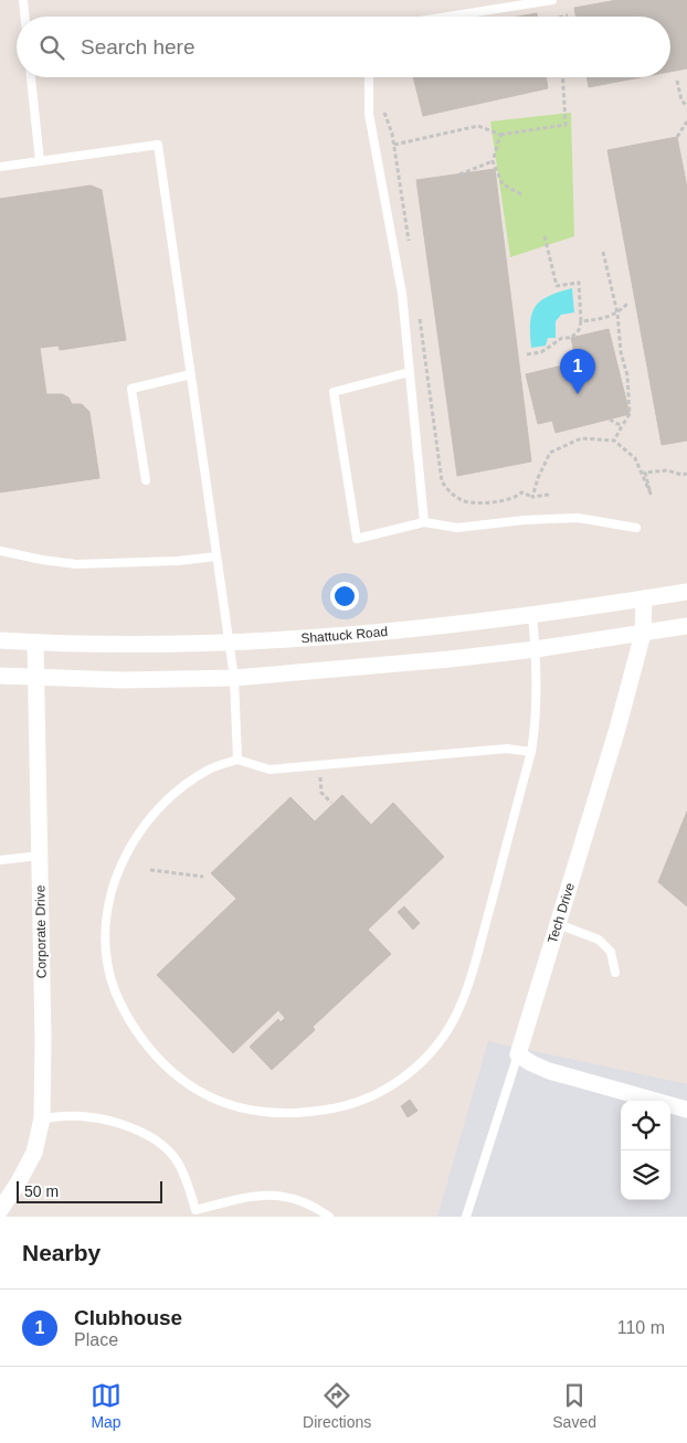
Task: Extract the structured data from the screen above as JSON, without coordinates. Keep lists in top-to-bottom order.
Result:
{
  "streets": {
    "street": ["Shattuck Road", "Tech Drive", "Corporate Drive"]
  },
  "crossings": [
    ["Shattuck Road", "Tech Drive"],
    ["Shattuck Road", "Corporate Drive"]
  ],
  "scale_bar": "50 m",
  "page": {
    "search": "Search here",
    "pins": "1",
    "scale": "50 m",
    "heading": "Nearby",
    "list": [
      {
        "mark": "1",
        "name": "Clubhouse",
        "note": "Place",
        "value": "110 m"
      }
    ],
    "nav": ["Map", "Directions", "Saved"]
  }
}
